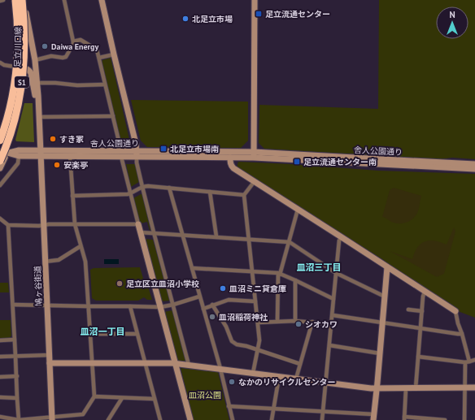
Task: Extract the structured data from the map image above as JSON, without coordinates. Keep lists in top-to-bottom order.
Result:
{
  "streets": {
    "highway": ["S1"],
    "street": ["足立川口線", "舎人公園通り", "鳩ヶ谷街道"]
  },
  "crossings": [
    ["足立川口線", "舎人公園通り"],
    ["足立川口線", "鳩ヶ谷街道"],
    ["舎人公園通り", "鳩ヶ谷街道"]
  ],
  "districts": ["皿沼三丁目", "皿沼一丁目"],
  "parks": ["皿沼公園"],
  "places": {
    "transit": ["足立流通センター", "北足立市場南", "足立流通センター南"],
    "other": [
      "北足立市場",
      "Daiwa Energy",
      "すき家",
      "安楽亭",
      "足立区立皿沼小学校",
      "皿沼ミニ貸倉庫",
      "皿沼稲荷神社",
      "シオカワ",
      "なかのリサイクルセンター"
    ]
  },
  "north": "top"
}
